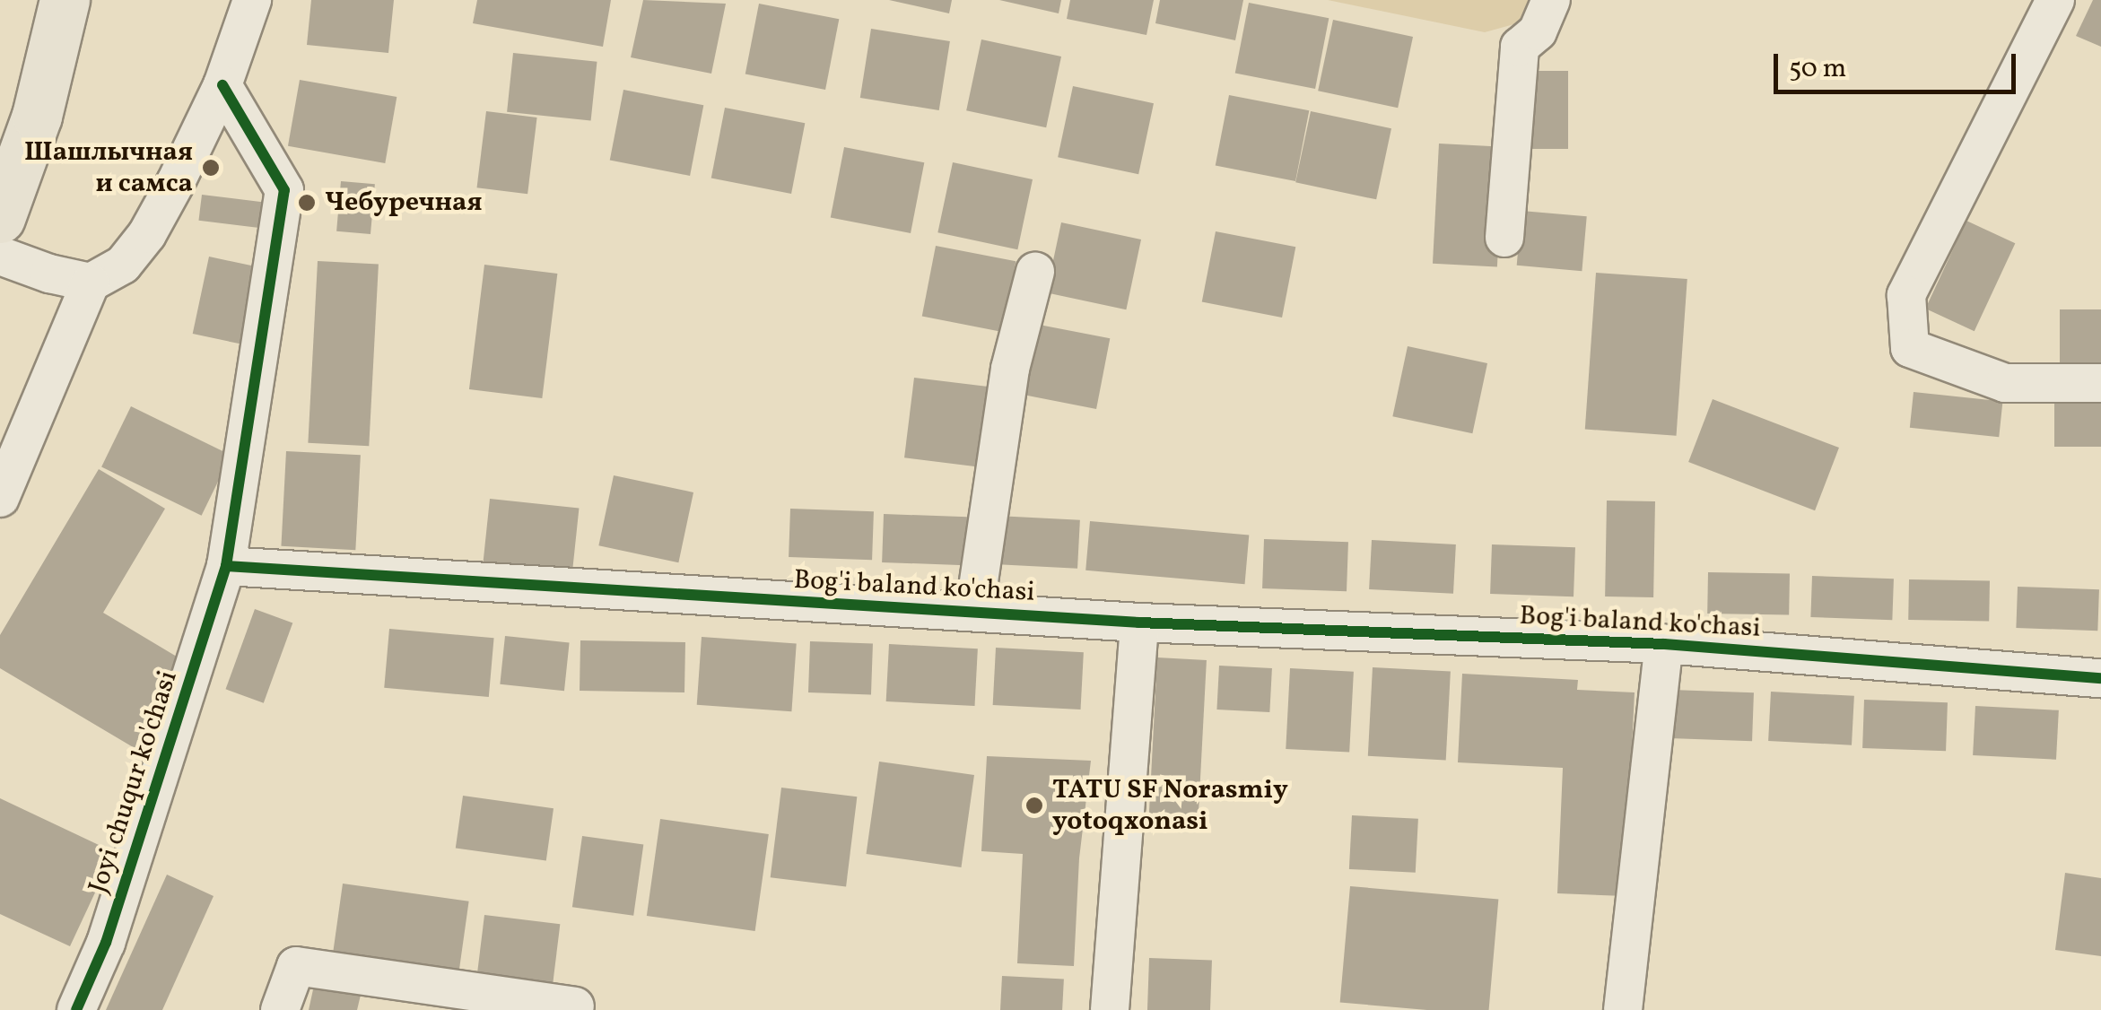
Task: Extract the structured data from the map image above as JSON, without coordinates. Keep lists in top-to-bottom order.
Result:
{
  "streets": {
    "street": ["Bog'i baland ko'chasi", "Joyi chuqur ko'chasi"]
  },
  "crossings": [
    ["Bog'i baland ko'chasi", "Joyi chuqur ko'chasi"]
  ],
  "places": ["Шашлычная и самса", "Чебуречная", "TATU SF Norasmiy yotoqxonasi"],
  "scale_bar": "50 m"
}
